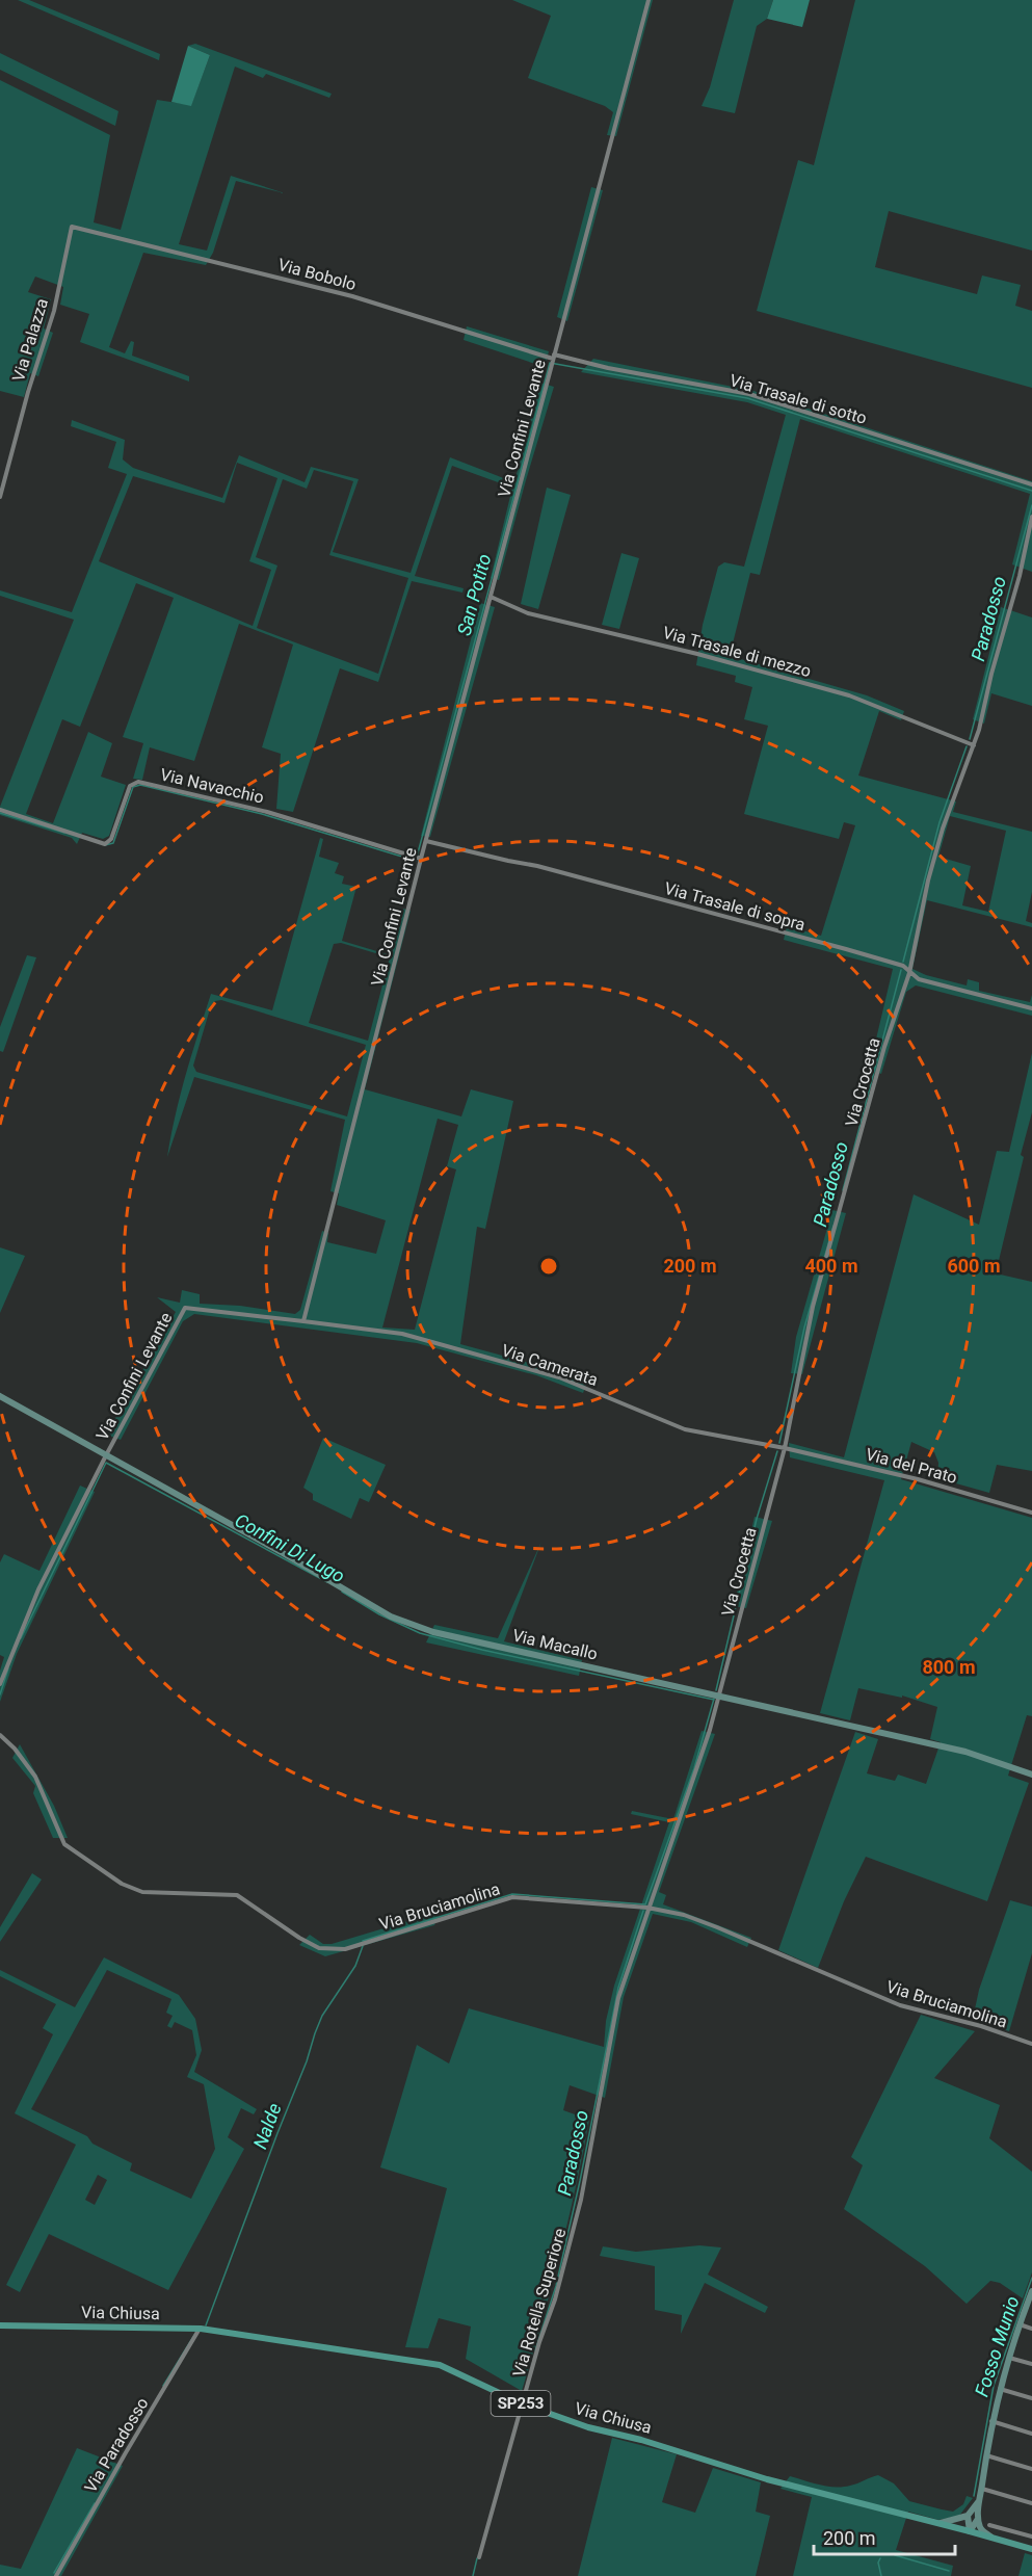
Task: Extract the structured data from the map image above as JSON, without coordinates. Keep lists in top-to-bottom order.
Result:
{
  "streets": {
    "main road": ["Via Chiusa", "SP253"],
    "street": [
      "Via Bobolo",
      "Via Palazza",
      "Via Trasale di sotto",
      "Via Confini Levante",
      "Via Trasale di mezzo",
      "Via Navacchio",
      "Via Trasale di sopra",
      "Via Crocetta",
      "Via Camerata",
      "Via del Prato",
      "Via Macallo",
      "Via Bruciamolina",
      "Via Rotella Superiore",
      "Via Paradosso"
    ]
  },
  "crossings": [
    ["Via Bobolo", "Via Palazza"],
    ["Via Bobolo", "Via Trasale di sotto"],
    ["Via Bobolo", "Via Confini Levante"],
    ["Via Trasale di sotto", "Via Confini Levante"],
    ["Via Confini Levante", "Via Trasale di mezzo"],
    ["Via Confini Levante", "Via Navacchio"],
    ["Via Confini Levante", "Via Trasale di sopra"],
    ["Via Confini Levante", "Via Camerata"],
    ["Via Confini Levante", "Via Macallo"],
    ["Via Trasale di mezzo", "Via Crocetta"],
    ["Via Trasale di sopra", "Via Crocetta"],
    ["Via Crocetta", "Via Camerata"],
    ["Via Crocetta", "Via del Prato"],
    ["Via Crocetta", "Via Macallo"],
    ["Via Crocetta", "Via Bruciamolina"],
    ["Via Crocetta", "Via Rotella Superiore"],
    ["Via Camerata", "Via del Prato"],
    ["Via Bruciamolina", "Via Rotella Superiore"],
    ["Via Rotella Superiore", "Via Chiusa"],
    ["Via Chiusa", "Via Paradosso"]
  ],
  "water": [
    "San Potito",
    "Paradosso",
    "Confini Di Lugo",
    "Nalde",
    "Fosso Munio"
  ],
  "scale_bar": "200 m",
  "rings": [
    "200 m",
    "400 m",
    "600 m",
    "800 m"
  ]
}
